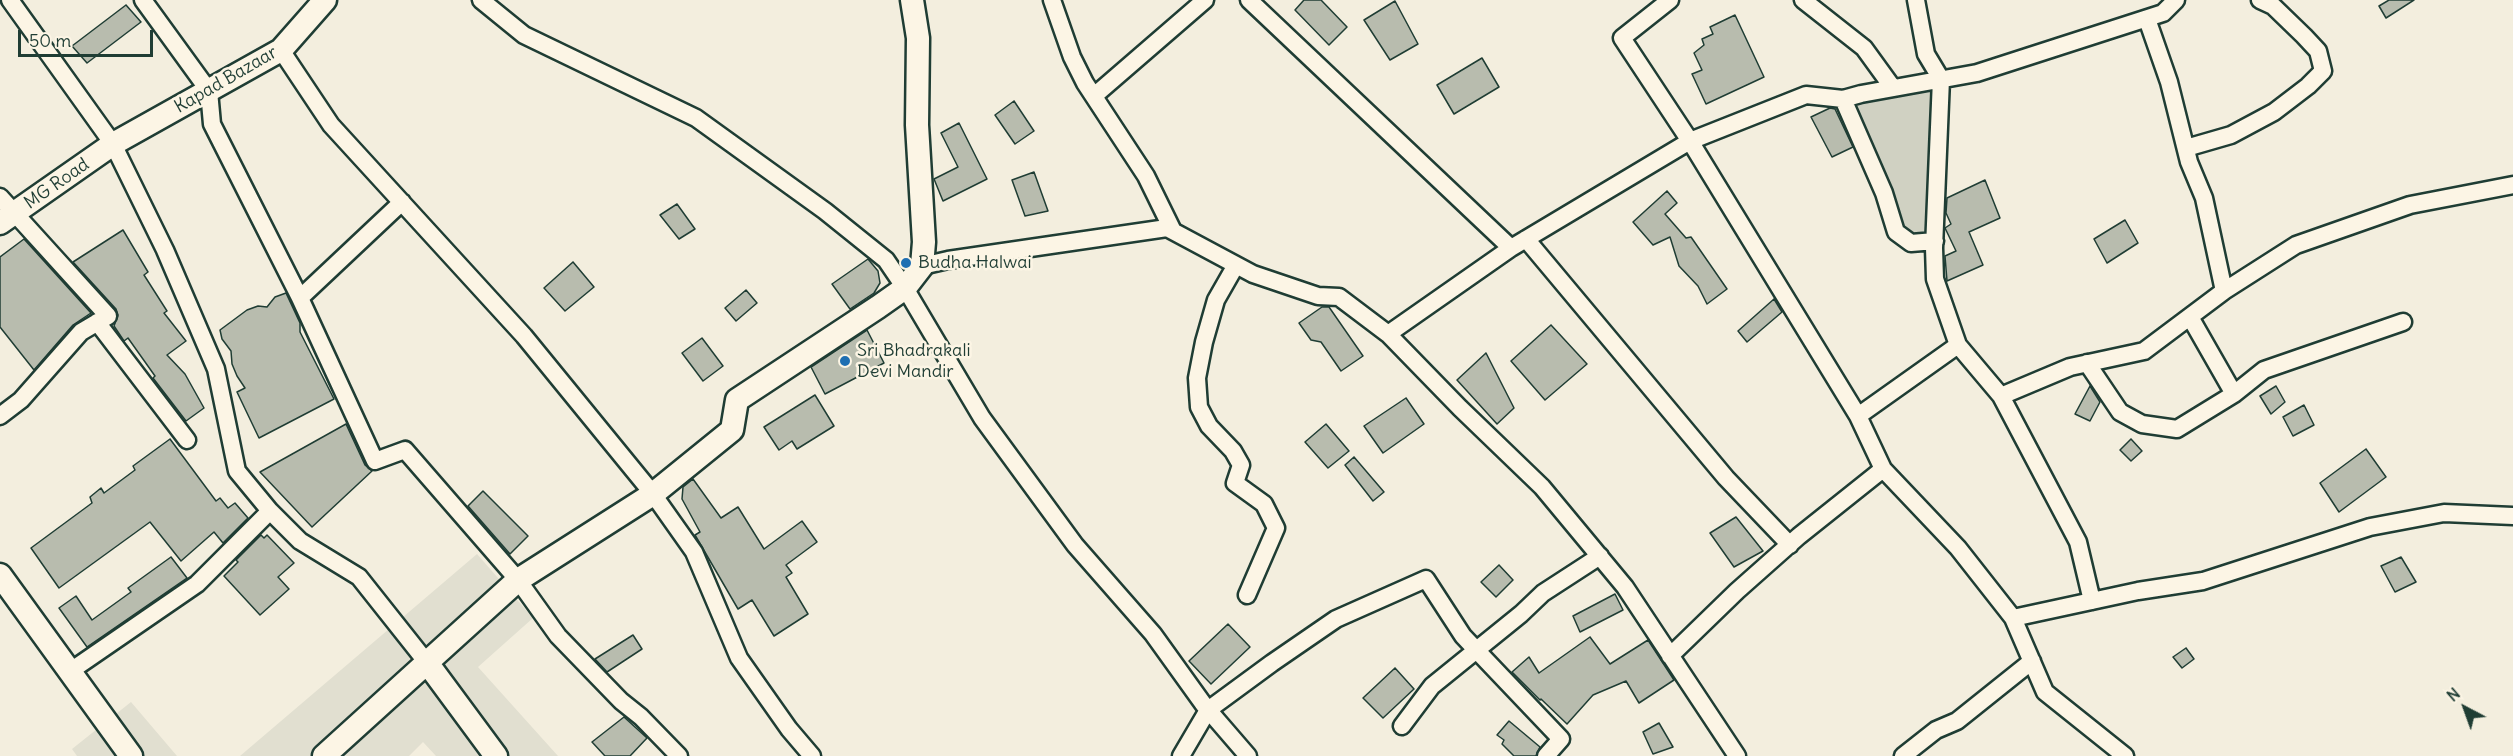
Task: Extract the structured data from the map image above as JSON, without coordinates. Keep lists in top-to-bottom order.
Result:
{
  "streets": {
    "street": ["Kapad Bazaar", "MG Road"]
  },
  "crossings": [
    ["Kapad Bazaar", "MG Road"]
  ],
  "places": ["Budha Halwai", "Sri Bhadrakali Devi Mandir"],
  "scale_bar": "50 m",
  "north": "top left"
}
